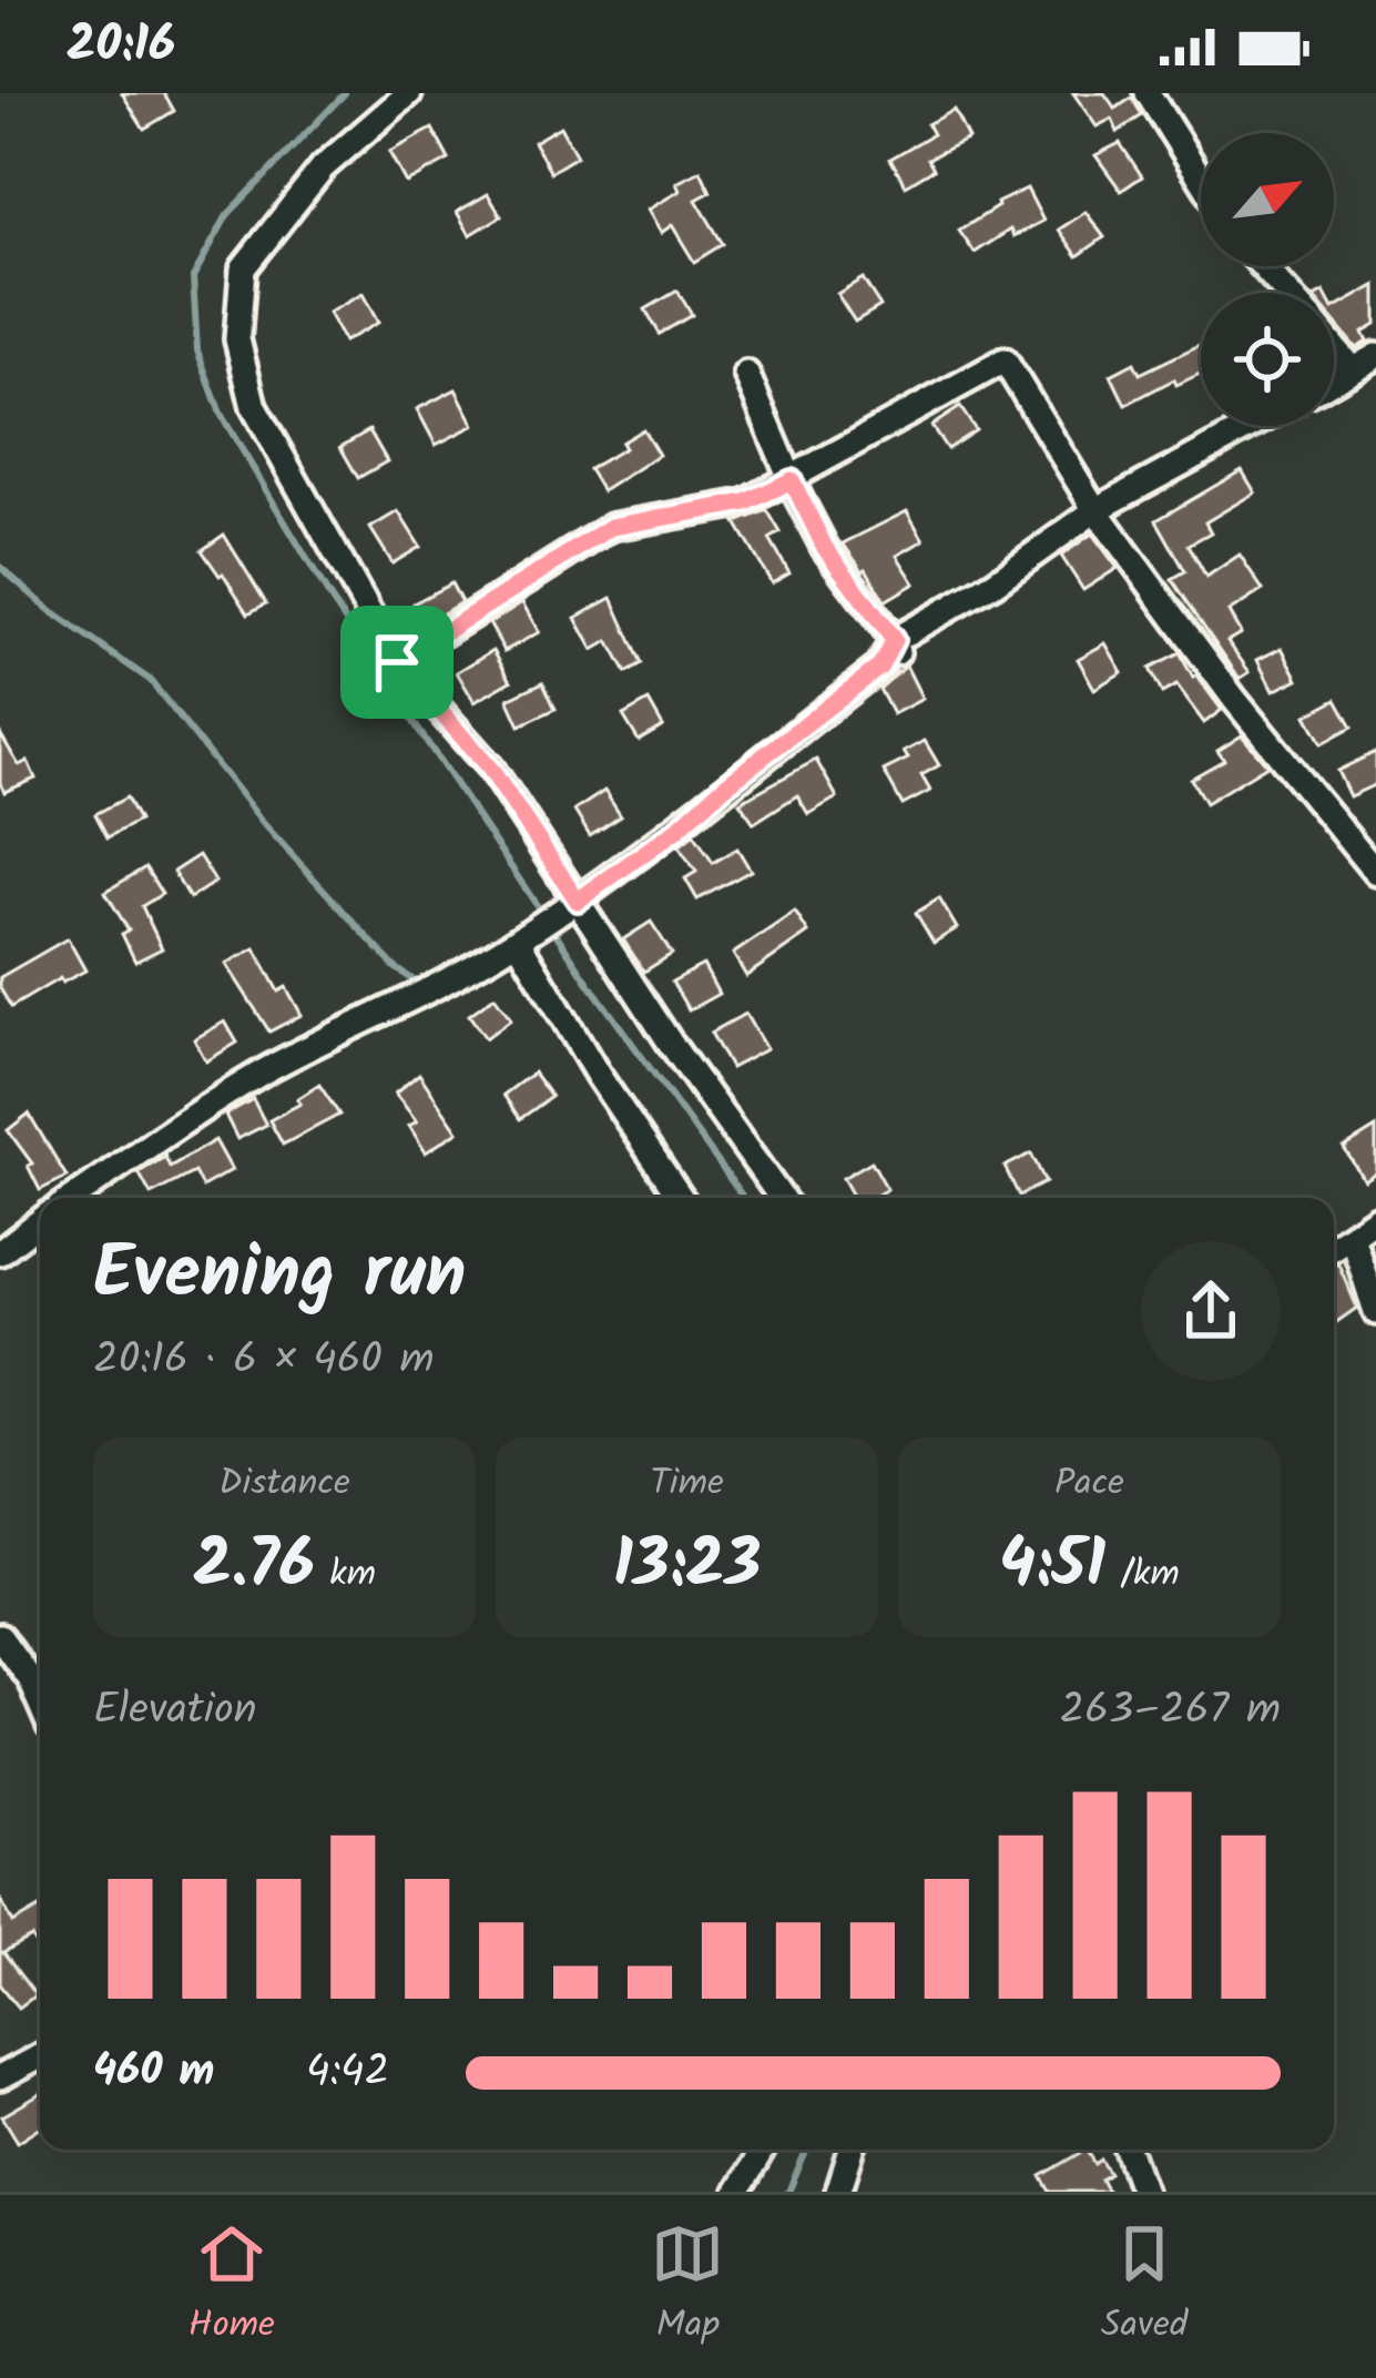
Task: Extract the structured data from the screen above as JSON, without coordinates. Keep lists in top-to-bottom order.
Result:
{
  "north": "top right",
  "page": {
    "status": "20:16",
    "heading": ["Evening run", "20:16 · 6 × 460 m"],
    "stats": [
      ["Distance", "2.76 km"],
      ["Time", "13:23"],
      ["Pace", "4:51 /km"]
    ],
    "chart": ["Elevation", "263–267 m"],
    "list": [
      {
        "name": "460 m",
        "note": "4:42"
      }
    ],
    "tabs": ["Home", "Map", "Saved"]
  }
}
